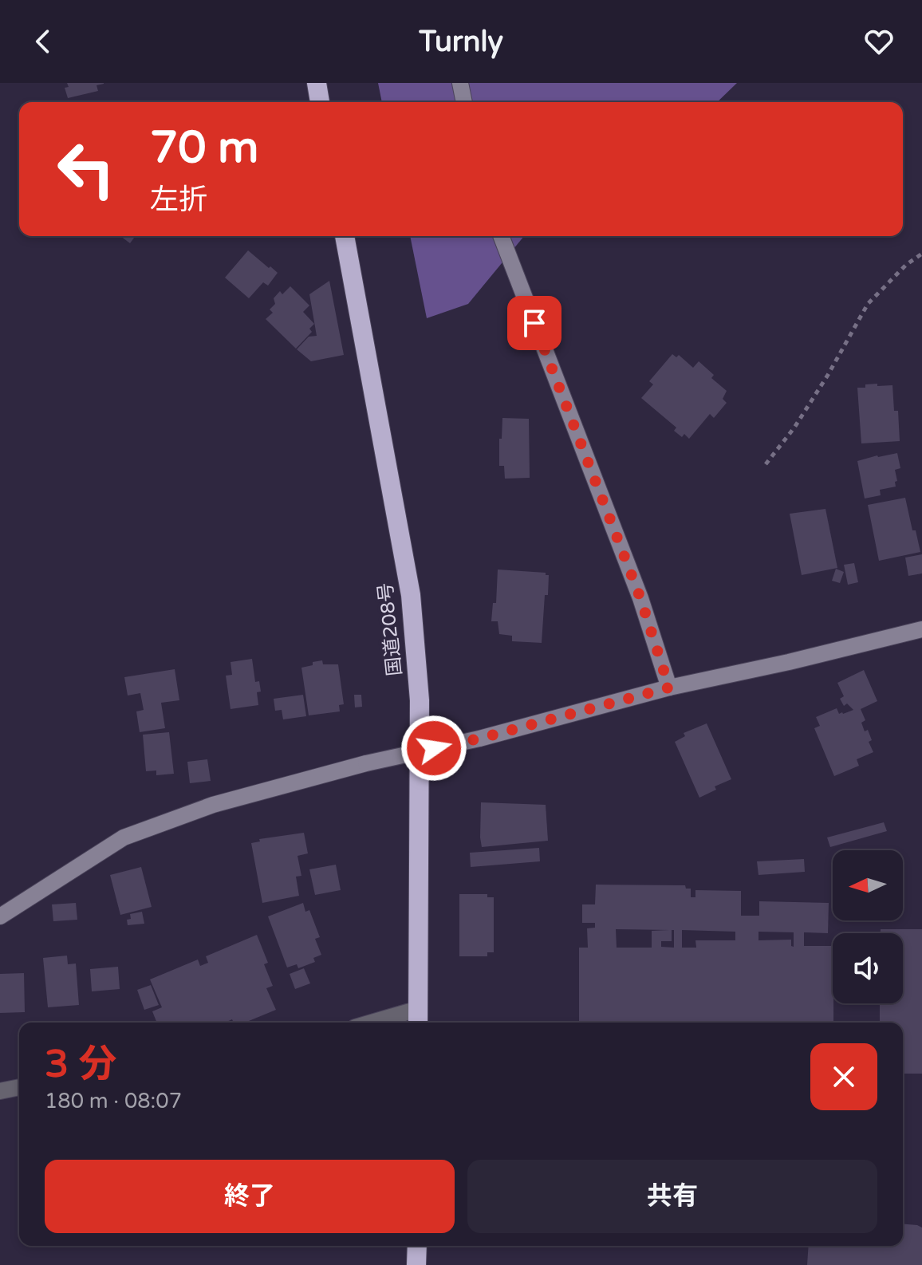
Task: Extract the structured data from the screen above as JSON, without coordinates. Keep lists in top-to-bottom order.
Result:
{
  "streets": {
    "highway": ["国道208号"]
  },
  "north": "left",
  "page": {
    "header": "Turnly",
    "turn": ["70 m", "左折"],
    "heading": ["3 分", "180 m · 08:07"],
    "buttons": ["終了", "共有"]
  }
}
